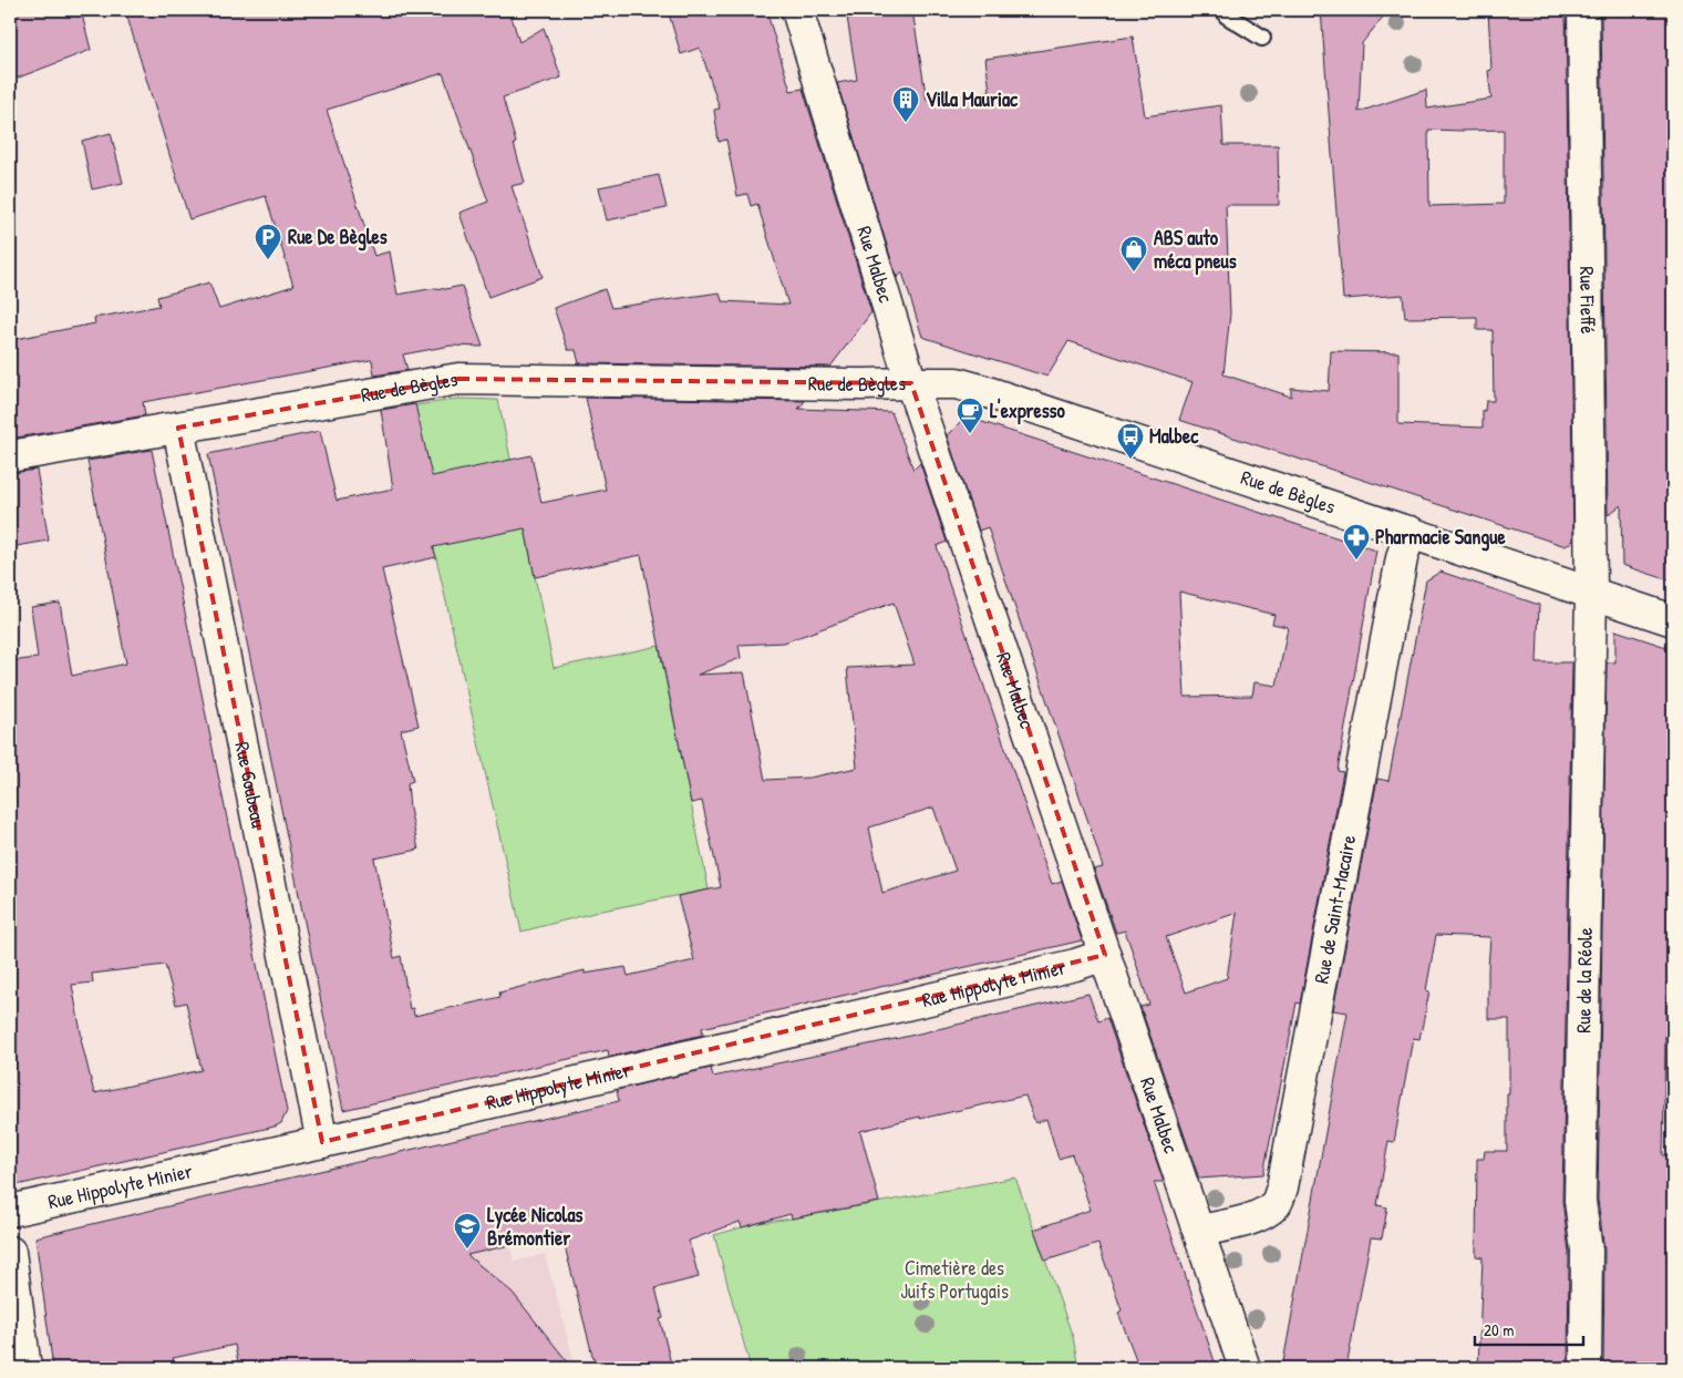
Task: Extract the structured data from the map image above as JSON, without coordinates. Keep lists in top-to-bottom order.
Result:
{
  "streets": {
    "street": [
      "Rue Malbec",
      "Rue Fieffé",
      "Rue de Bègles",
      "Rue Goubeau",
      "Rue de Saint-Macaire",
      "Rue de la Réole",
      "Rue Hippolyte Minier"
    ]
  },
  "crossings": [
    ["Rue Malbec", "Rue de Bègles"],
    ["Rue Malbec", "Rue de Saint-Macaire"],
    ["Rue Malbec", "Rue Hippolyte Minier"],
    ["Rue Fieffé", "Rue de Bègles"],
    ["Rue Fieffé", "Rue de la Réole"],
    ["Rue de Bègles", "Rue Goubeau"],
    ["Rue de Bègles", "Rue de Saint-Macaire"],
    ["Rue de Bègles", "Rue de la Réole"],
    ["Rue Goubeau", "Rue Hippolyte Minier"]
  ],
  "parks": ["Cimetière des Juifs Portugais"],
  "places": {
    "building": ["Villa Mauriac"],
    "parking": ["Rue De Bègles"],
    "shop": ["ABS auto méca pneus"],
    "cafe": ["L'expresso"],
    "bus stop": ["Malbec"],
    "pharmacy": ["Pharmacie Sangue"],
    "school or university": ["Lycée Nicolas Brémontier"]
  },
  "scale_bar": "20 m"
}
